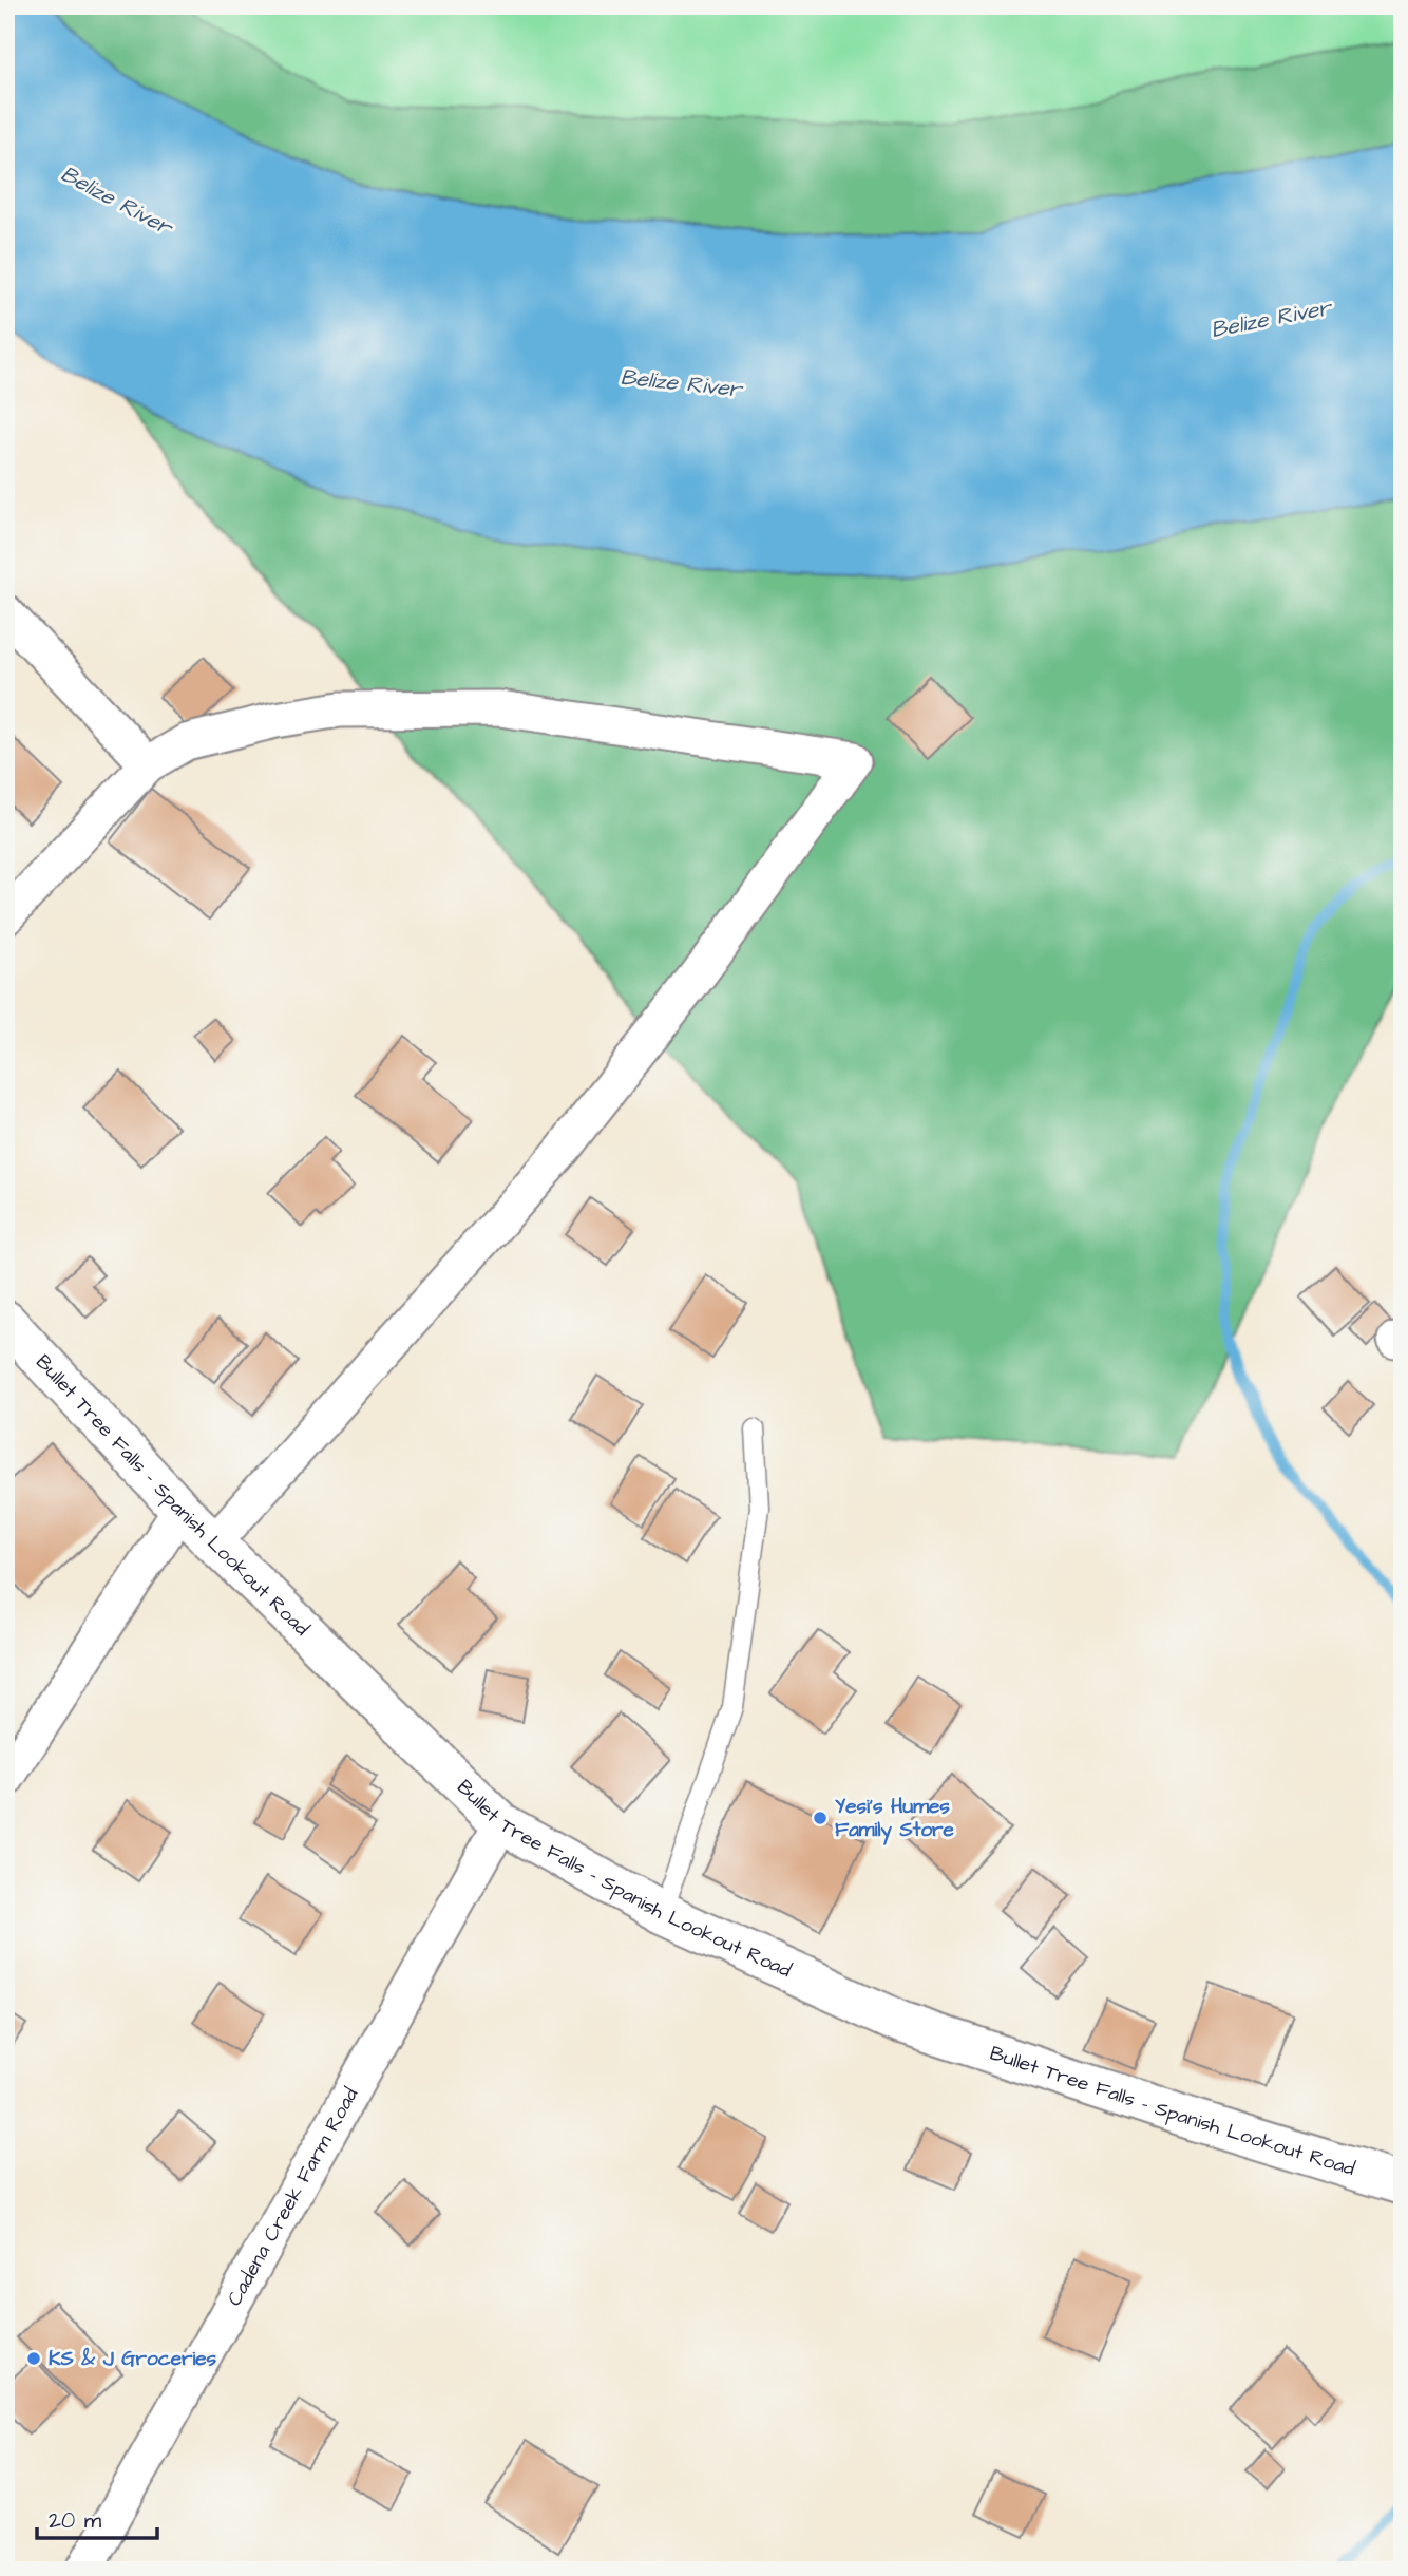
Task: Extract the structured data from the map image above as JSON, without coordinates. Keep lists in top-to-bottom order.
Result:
{
  "streets": {
    "main road": ["Bullet Tree Falls - Spanish Lookout Road"],
    "street": ["Cadena Creek Farm Road"]
  },
  "crossings": [
    ["Bullet Tree Falls - Spanish Lookout Road", "Cadena Creek Farm Road"]
  ],
  "water": ["Belize River"],
  "places": ["Yesi's Humes Family Store", "KS & J Groceries"],
  "scale_bar": "20 m"
}
